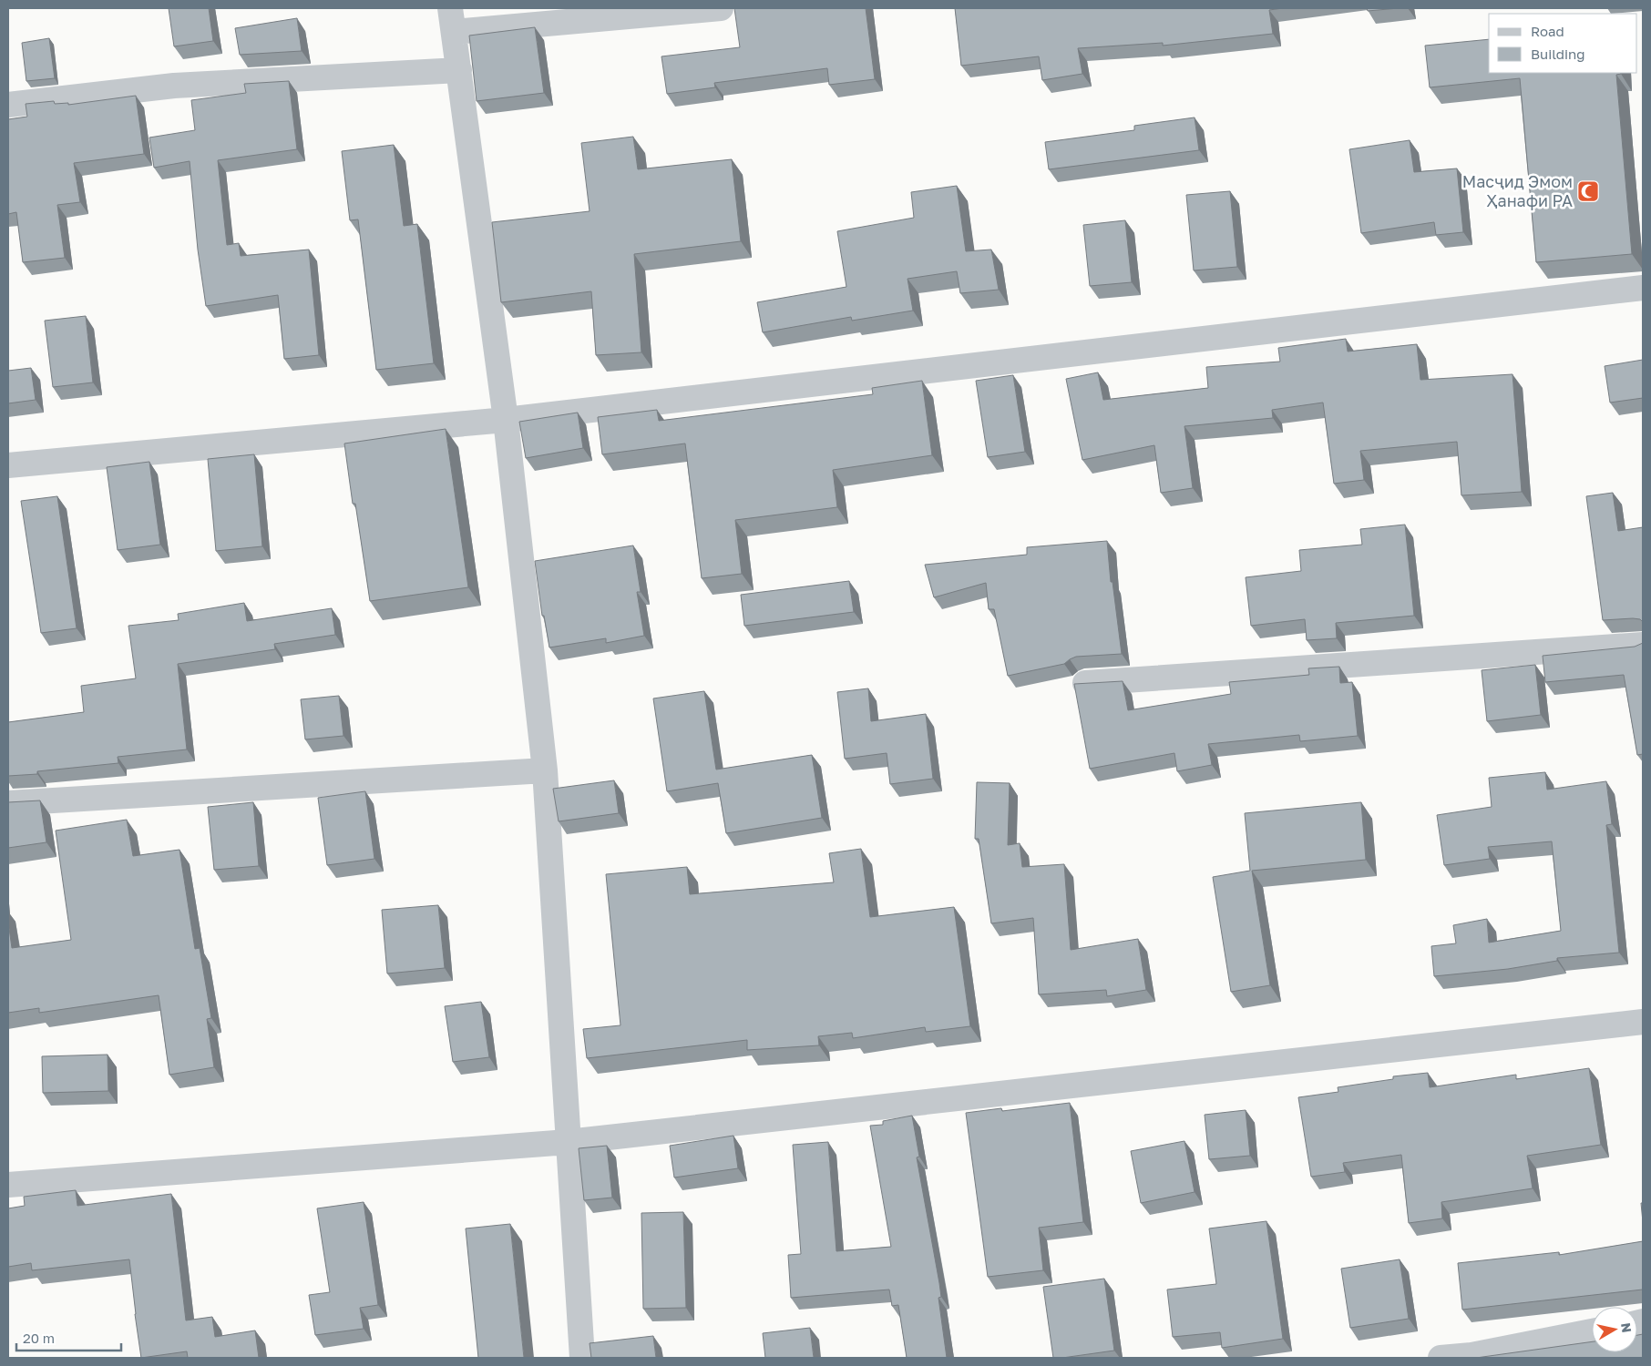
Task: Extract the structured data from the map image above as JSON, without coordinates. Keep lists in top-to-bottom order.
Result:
{
  "places": {
    "mosque": ["Масҷид Эмом Ҳанафи РА"]
  },
  "legend": ["Road", "Building"],
  "scale_bar": "20 m",
  "north": "right"
}
